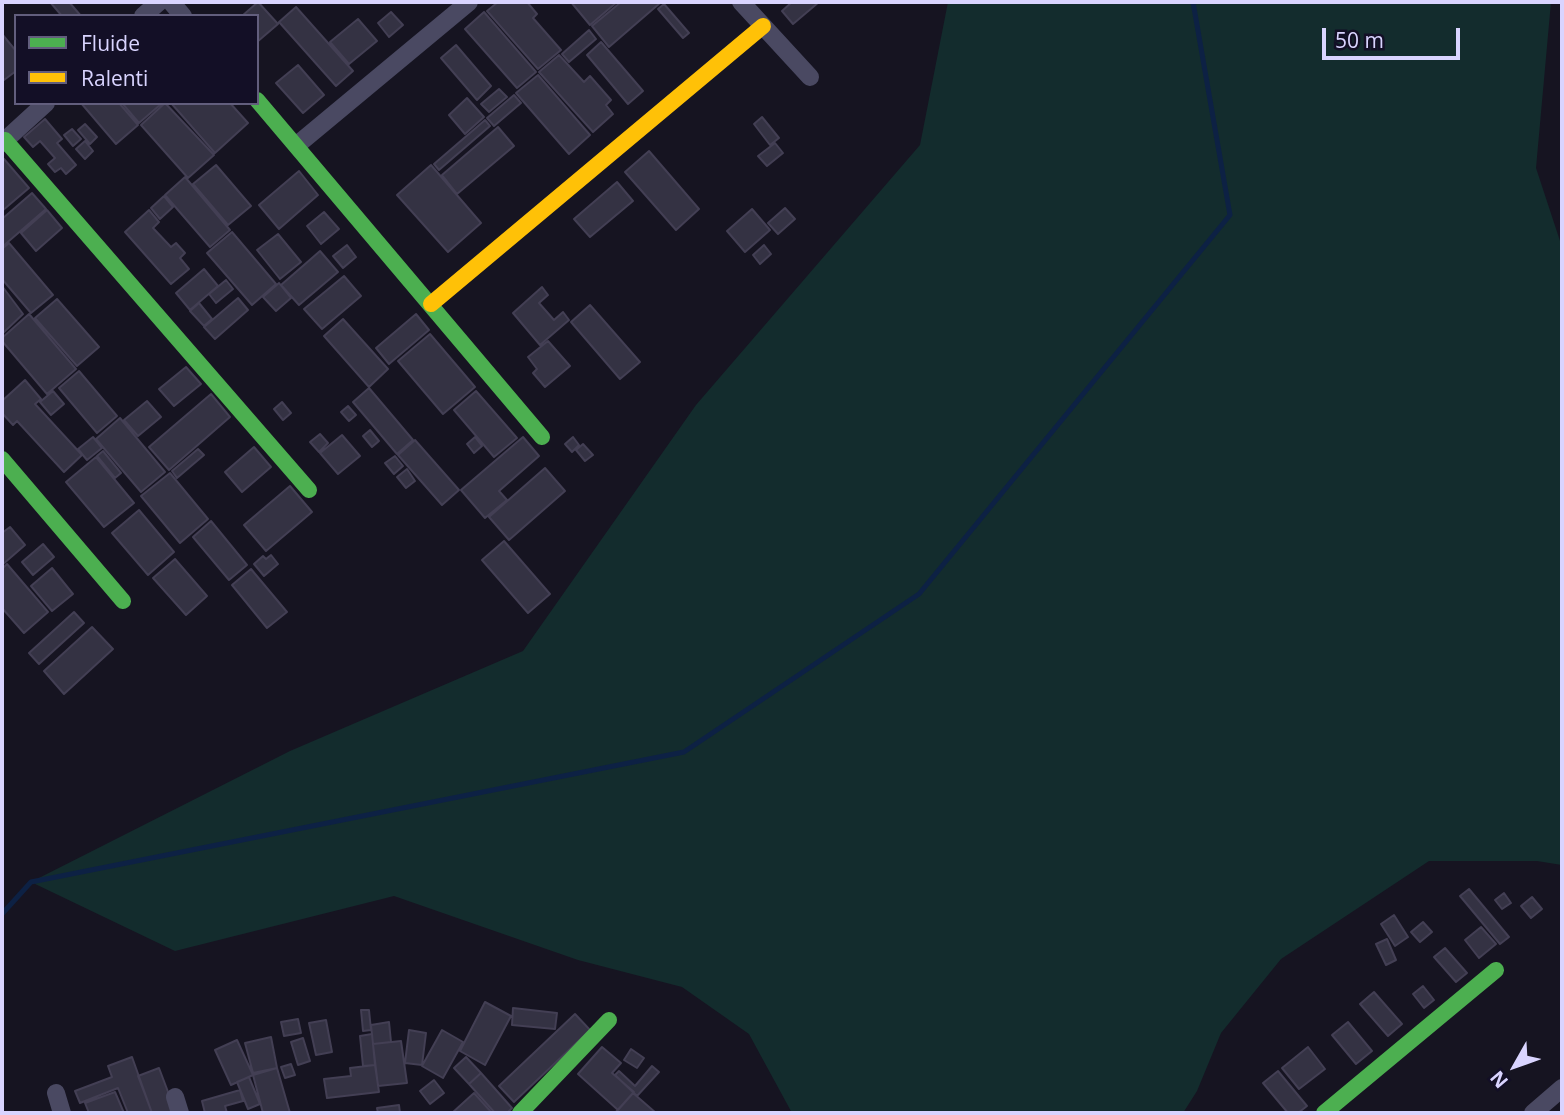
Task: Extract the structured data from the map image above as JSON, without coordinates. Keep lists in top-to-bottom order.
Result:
{
  "legend": ["Fluide", "Ralenti"],
  "scale_bar": "50 m",
  "north": "bottom left"
}
